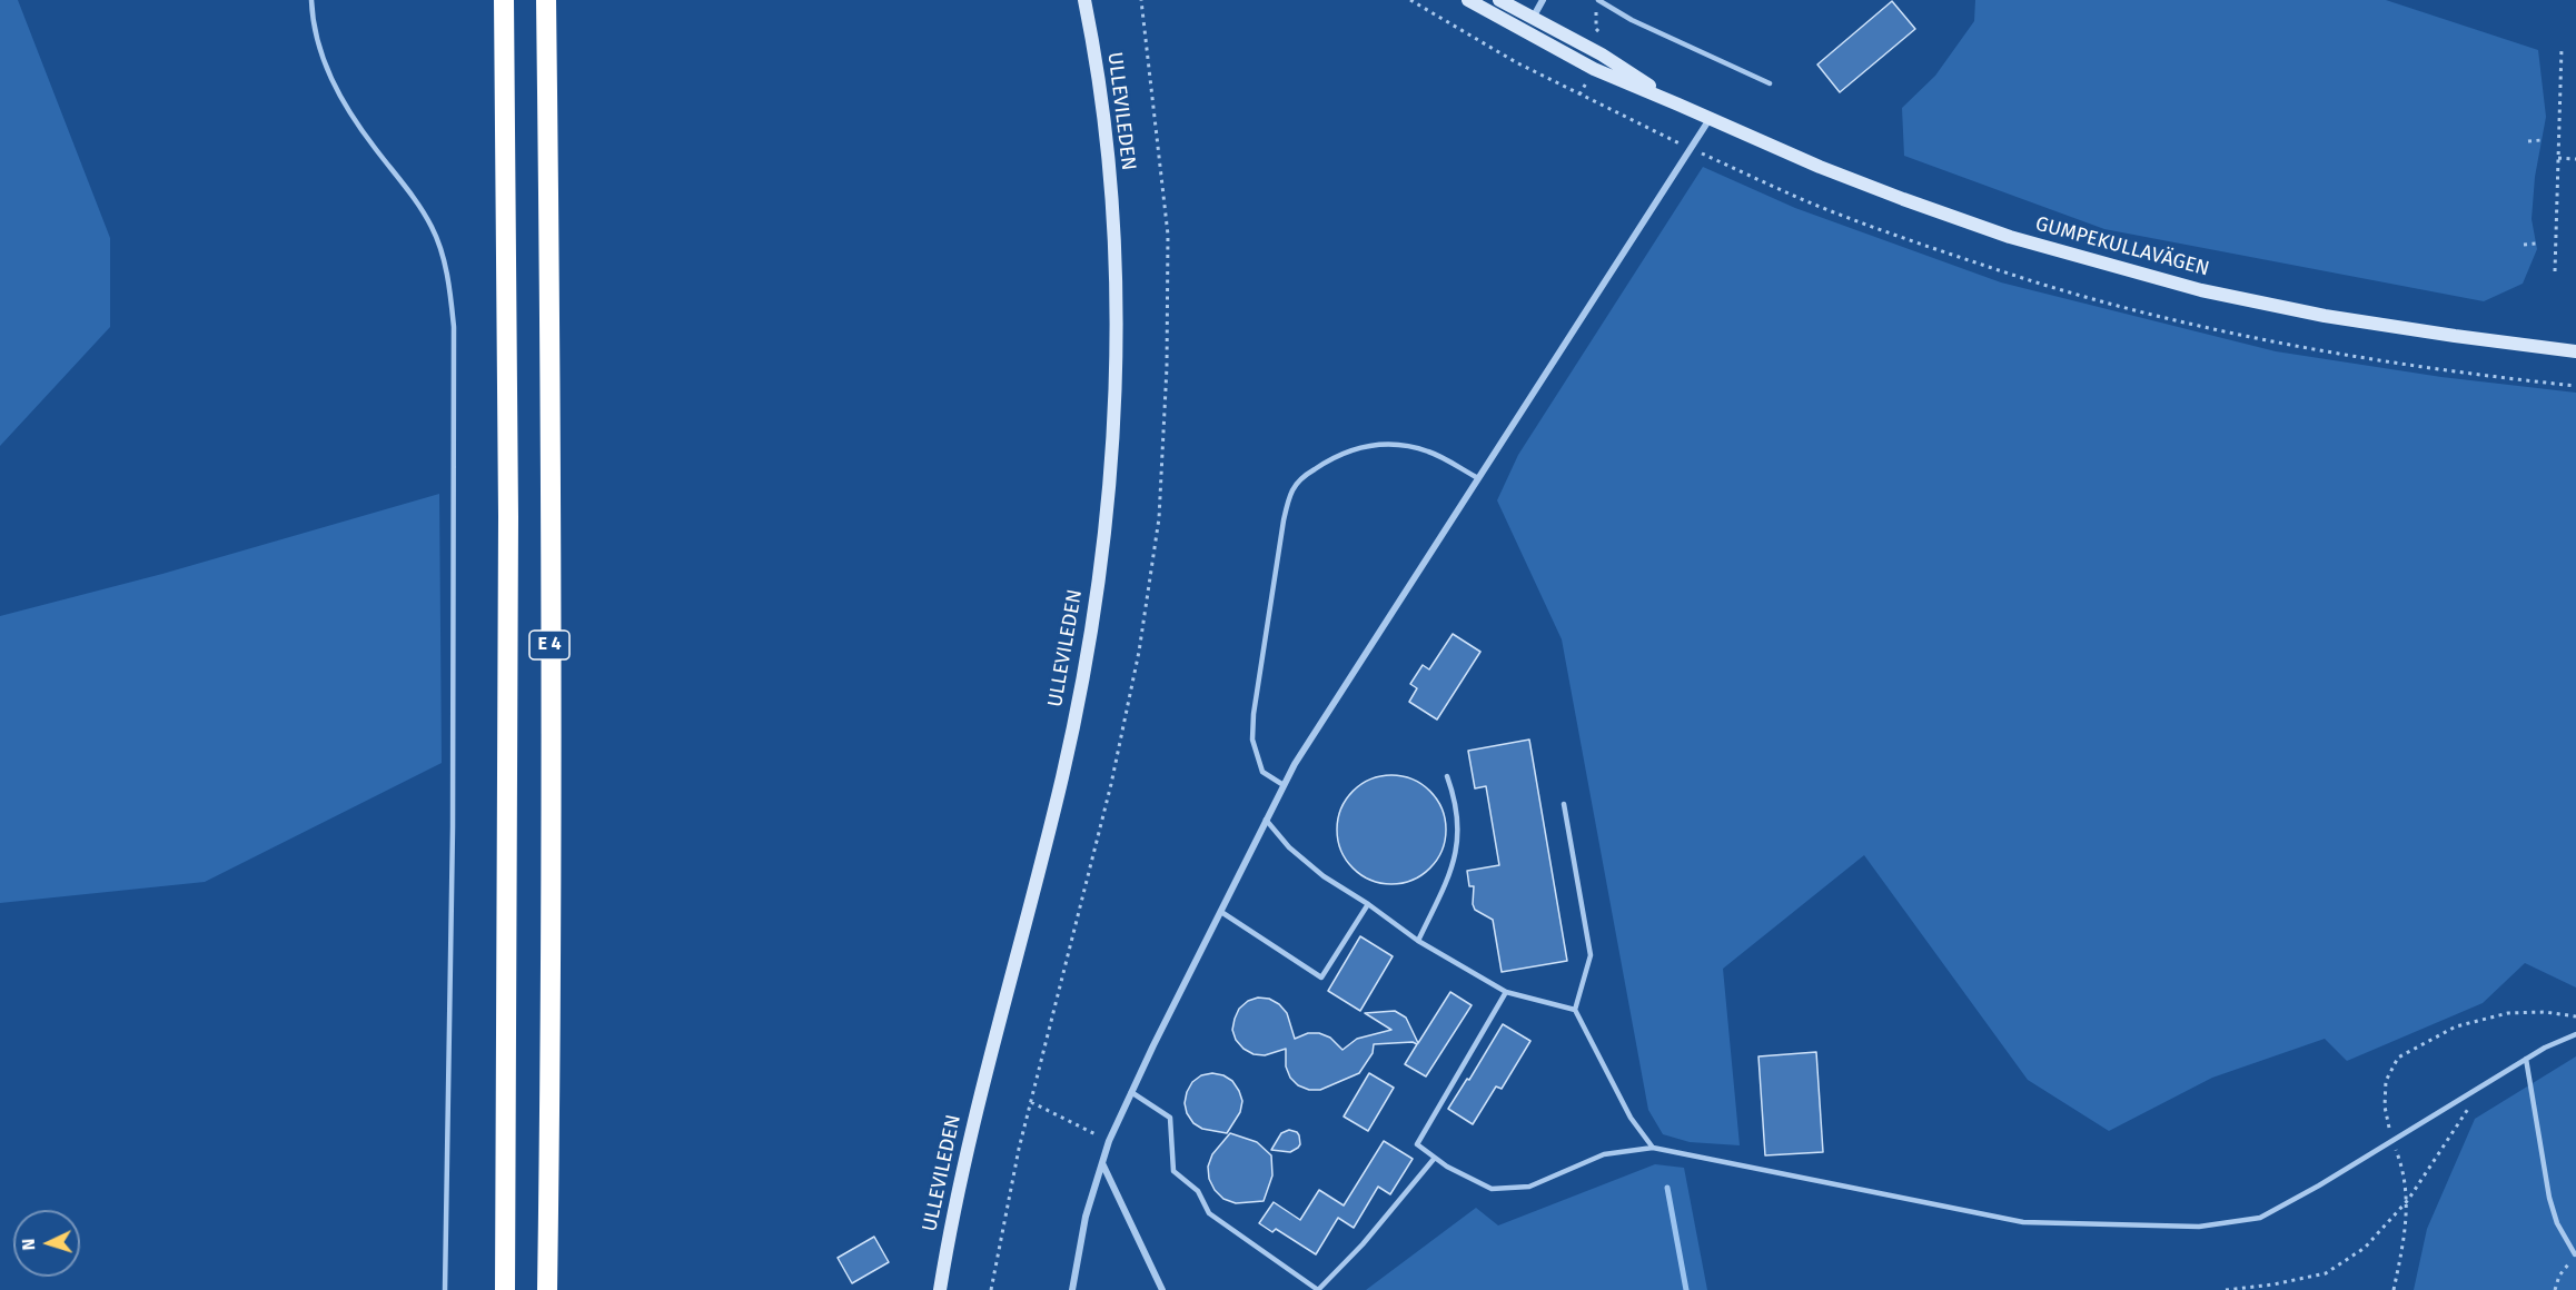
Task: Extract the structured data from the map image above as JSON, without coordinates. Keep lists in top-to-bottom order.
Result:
{
  "streets": {
    "highway": ["E 4"],
    "street": ["ULLEVILEDEN", "GUMPEKULLAVÄGEN"]
  },
  "north": "left"
}
